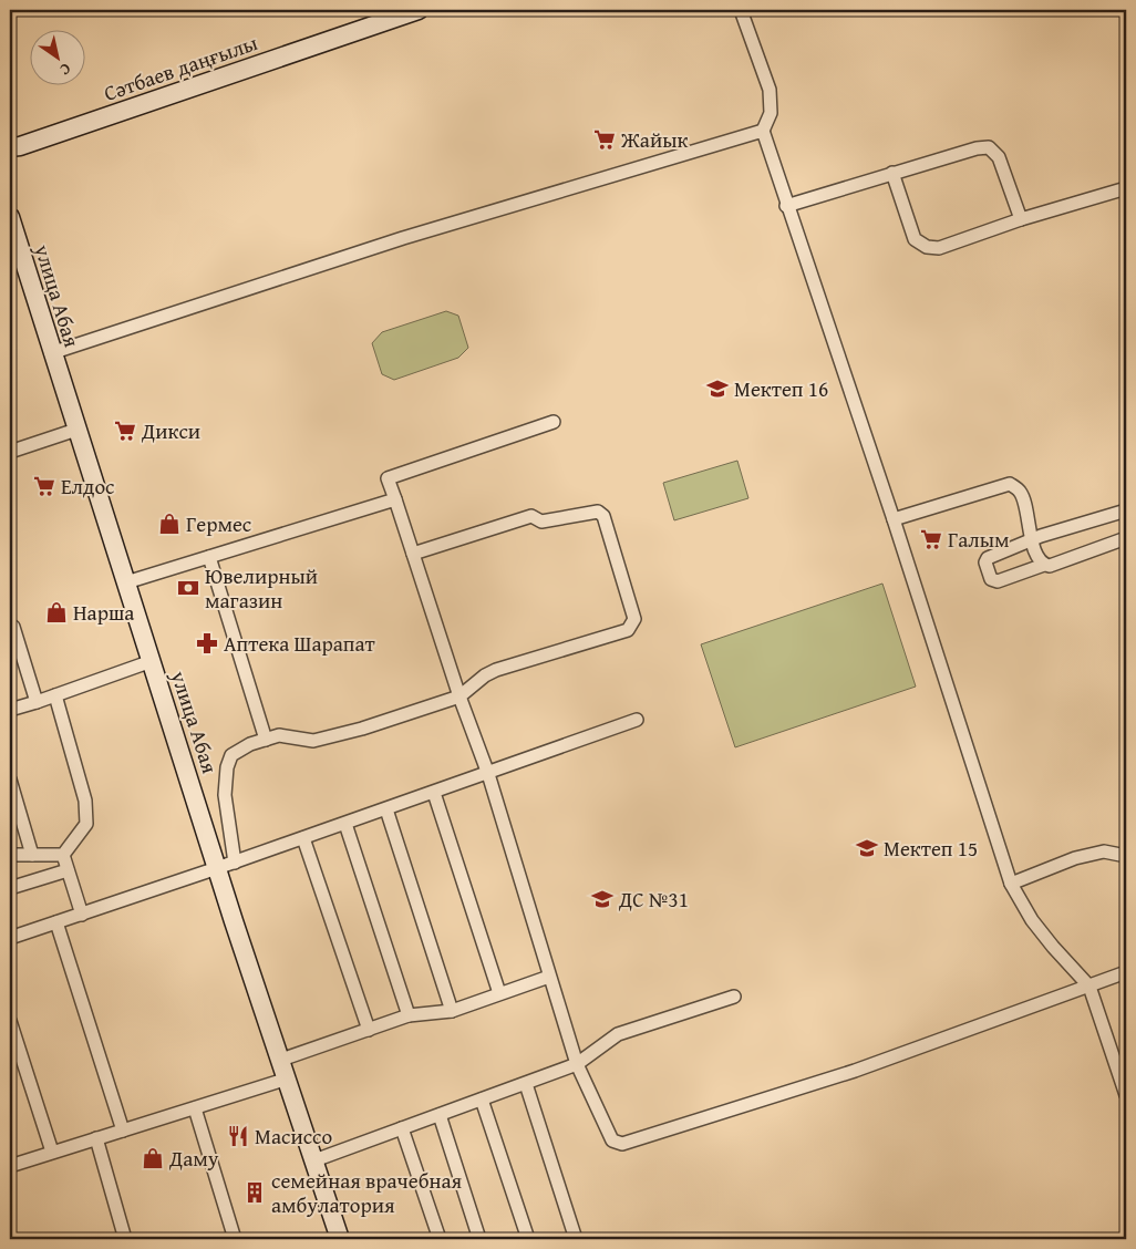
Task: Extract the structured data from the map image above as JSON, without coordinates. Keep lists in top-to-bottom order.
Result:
{
  "streets": {
    "street": ["Сәтбаев даңғылы", "улица Абая"]
  },
  "places": {
    "supermarket": [
      "Жайык",
      "Дикси",
      "Елдос",
      "Галым"
    ],
    "school or university": ["Мектеп 16", "Мектеп 15", "ДС №31"],
    "shop": ["Гермес", "Нарша", "Даму"],
    "bank": ["Ювелирный магазин"],
    "pharmacy": ["Аптека Шарапат"],
    "restaurant": ["Масиссо"],
    "building": ["семейная врачебная амбулатория"]
  },
  "north": "bottom right"
}
